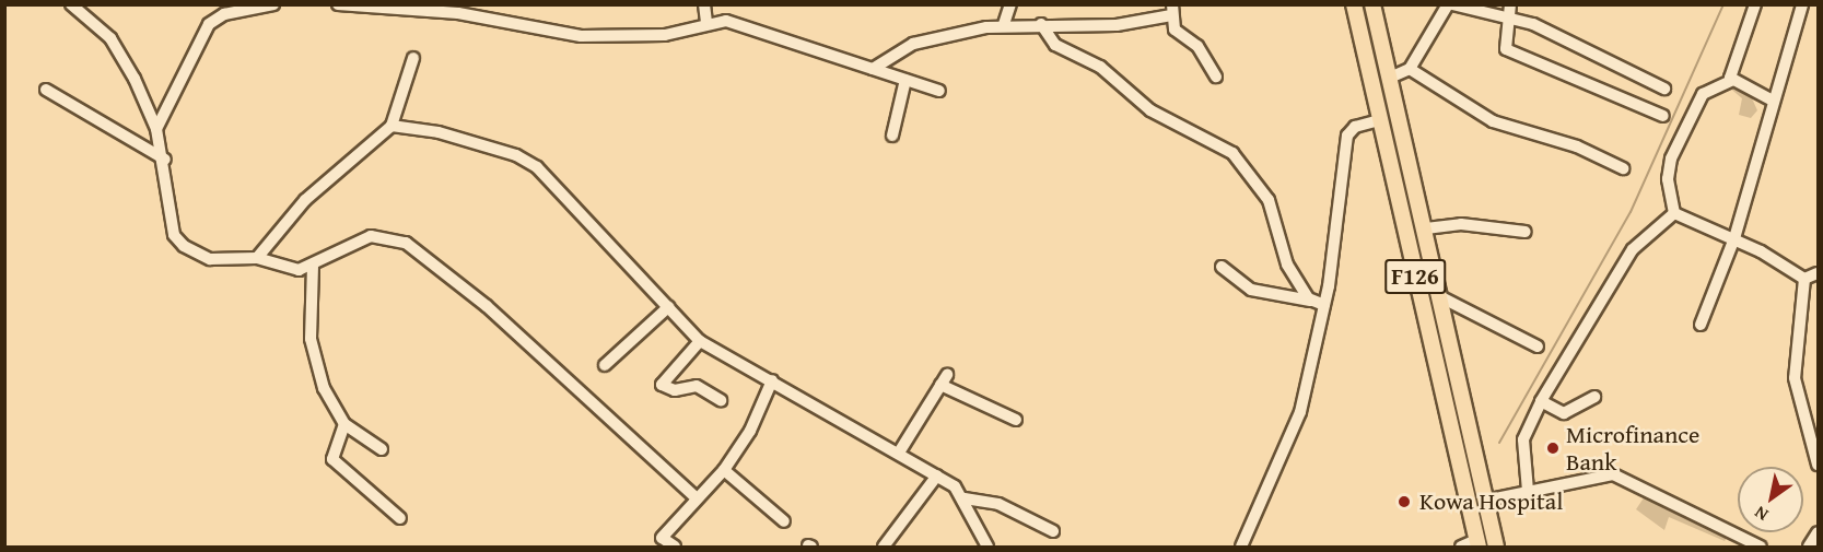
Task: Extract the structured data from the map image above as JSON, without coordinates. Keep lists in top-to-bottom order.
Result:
{
  "streets": {
    "main road": ["F126"]
  },
  "places": ["Microfinance Bank", "Kowa Hospital"],
  "north": "bottom left"
}
